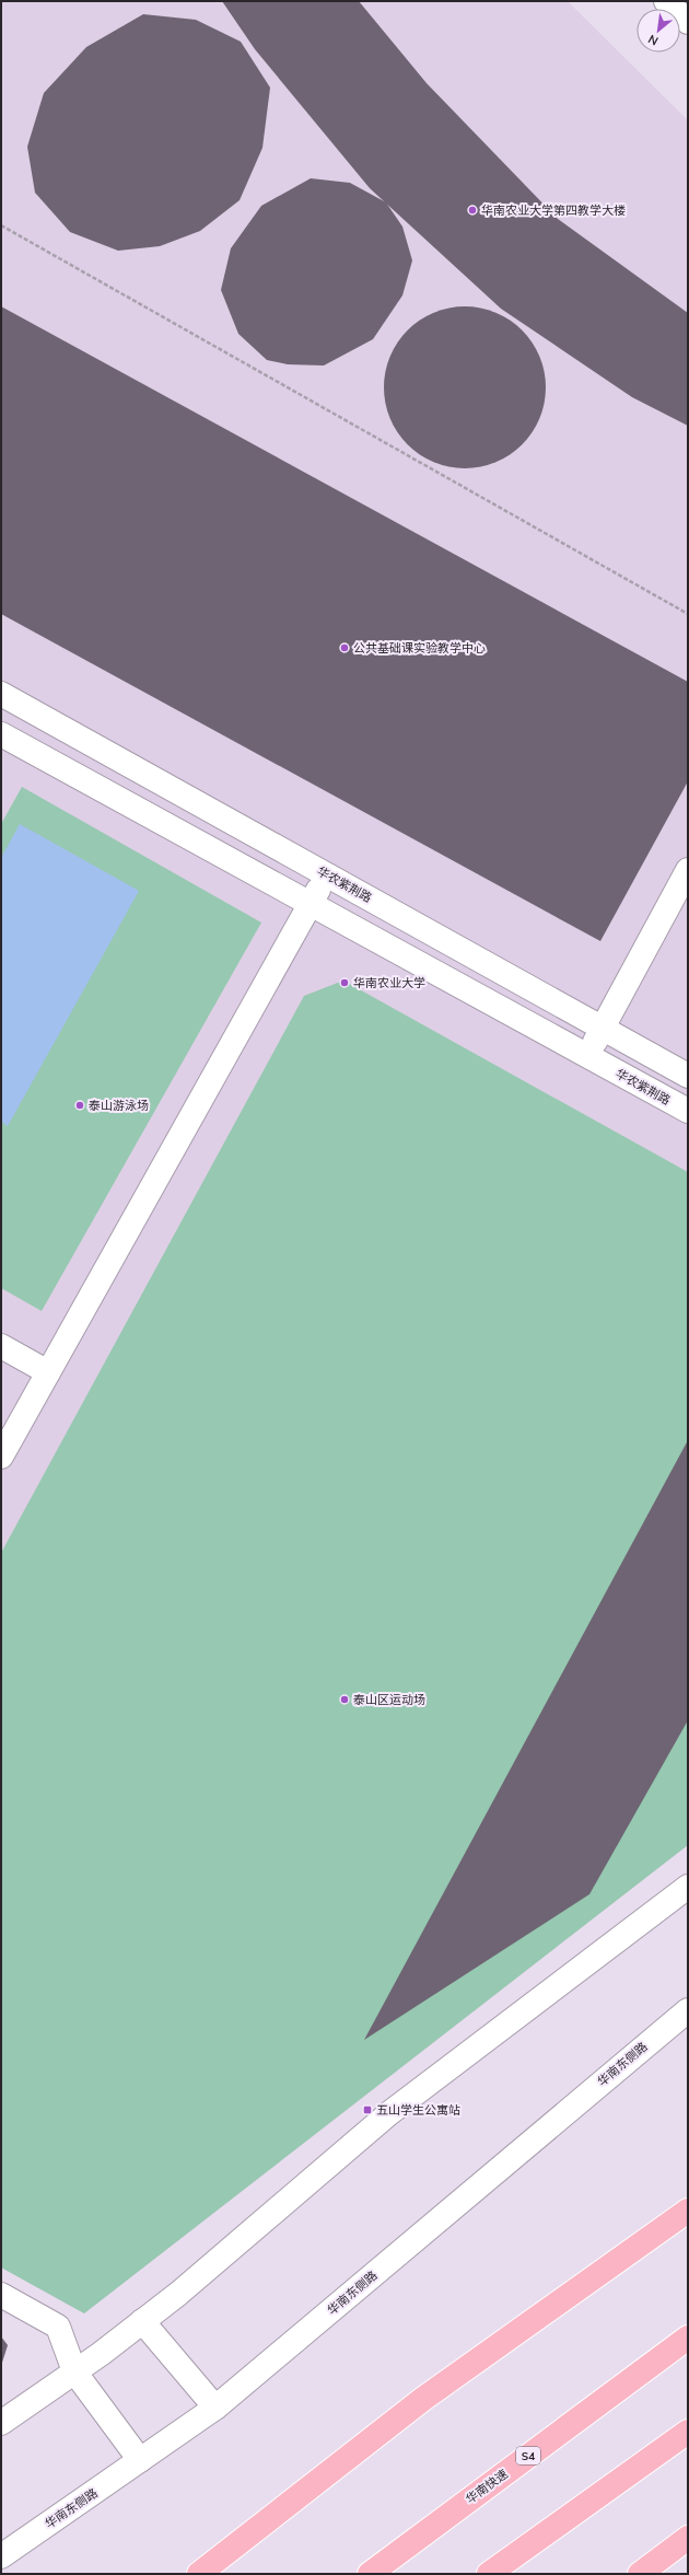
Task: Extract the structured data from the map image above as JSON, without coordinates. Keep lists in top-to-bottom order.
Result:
{
  "streets": {
    "highway": ["S4", "华南快速"],
    "street": ["华农紫荆路", "华南东侧路"]
  },
  "places": {
    "other": [
      "华南农业大学第四教学大楼",
      "公共基础课实验教学中心",
      "华南农业大学",
      "泰山游泳场",
      "泰山区运动场"
    ],
    "transit": ["五山学生公寓站"]
  },
  "north": "bottom left"
}
